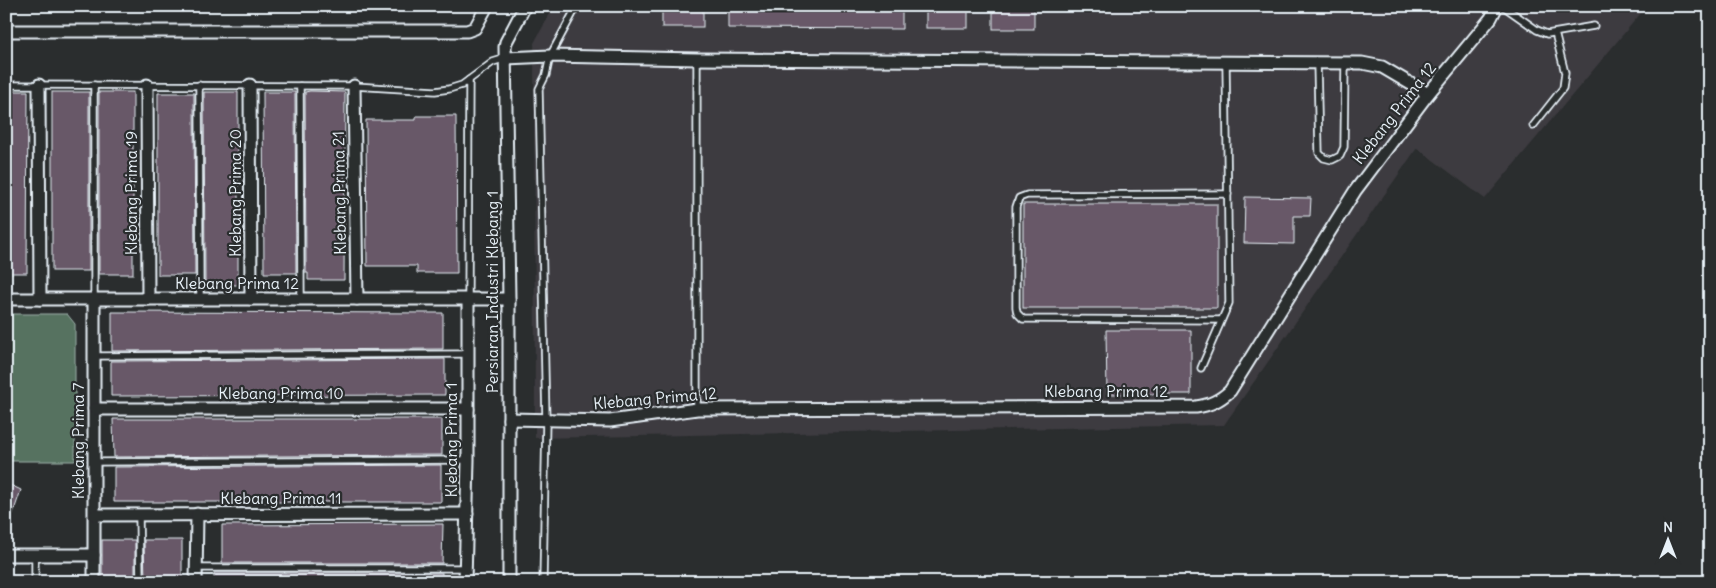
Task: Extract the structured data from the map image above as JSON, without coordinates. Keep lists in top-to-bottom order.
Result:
{
  "streets": {
    "street": [
      "Klebang Prima 12",
      "Klebang Prima 19",
      "Klebang Prima 20",
      "Klebang Prima 21",
      "Persiaran Industri Klebang 1",
      "Klebang Prima 10",
      "Klebang Prima 1",
      "Klebang Prima 7",
      "Klebang Prima 11"
    ]
  },
  "crossings": [
    ["Klebang Prima 12", "Klebang Prima 19"],
    ["Klebang Prima 12", "Klebang Prima 20"],
    ["Klebang Prima 12", "Klebang Prima 21"],
    ["Klebang Prima 12", "Persiaran Industri Klebang 1"],
    ["Klebang Prima 12", "Klebang Prima 1"],
    ["Klebang Prima 12", "Klebang Prima 7"],
    ["Klebang Prima 10", "Klebang Prima 1"],
    ["Klebang Prima 10", "Klebang Prima 7"],
    ["Klebang Prima 1", "Klebang Prima 11"],
    ["Klebang Prima 7", "Klebang Prima 11"]
  ],
  "north": "top"
}
